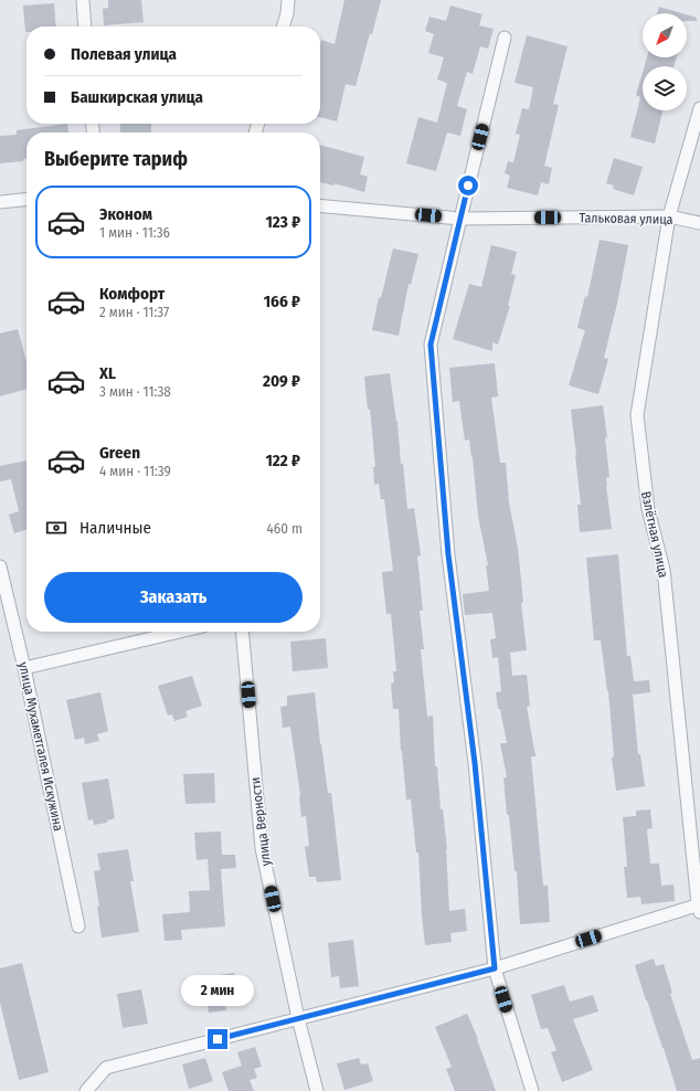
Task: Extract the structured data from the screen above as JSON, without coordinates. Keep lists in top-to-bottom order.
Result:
{
  "streets": {
    "street": [
      "Тальковая улица",
      "Взлётная улица",
      "улица Мухаметгалея Искужина",
      "улица Верности"
    ]
  },
  "crossings": [
    ["Тальковая улица", "Взлётная улица"]
  ],
  "north": "bottom left",
  "page": {
    "banner": ["Полевая улица", "Башкирская улица"],
    "heading": "Выберите тариф",
    "list": [
      {
        "name": "Эконом",
        "note": "1 мин · 11:36",
        "value": "123 ₽"
      },
      {
        "name": "Комфорт",
        "note": "2 мин · 11:37",
        "value": "166 ₽"
      },
      {
        "name": "XL",
        "note": "3 мин · 11:38",
        "value": "209 ₽"
      },
      {
        "name": "Green",
        "note": "4 мин · 11:39",
        "value": "122 ₽"
      }
    ],
    "pay": ["Наличные", "460 m"],
    "buttons": "Заказать",
    "bubble": "2 мин"
  }
}
